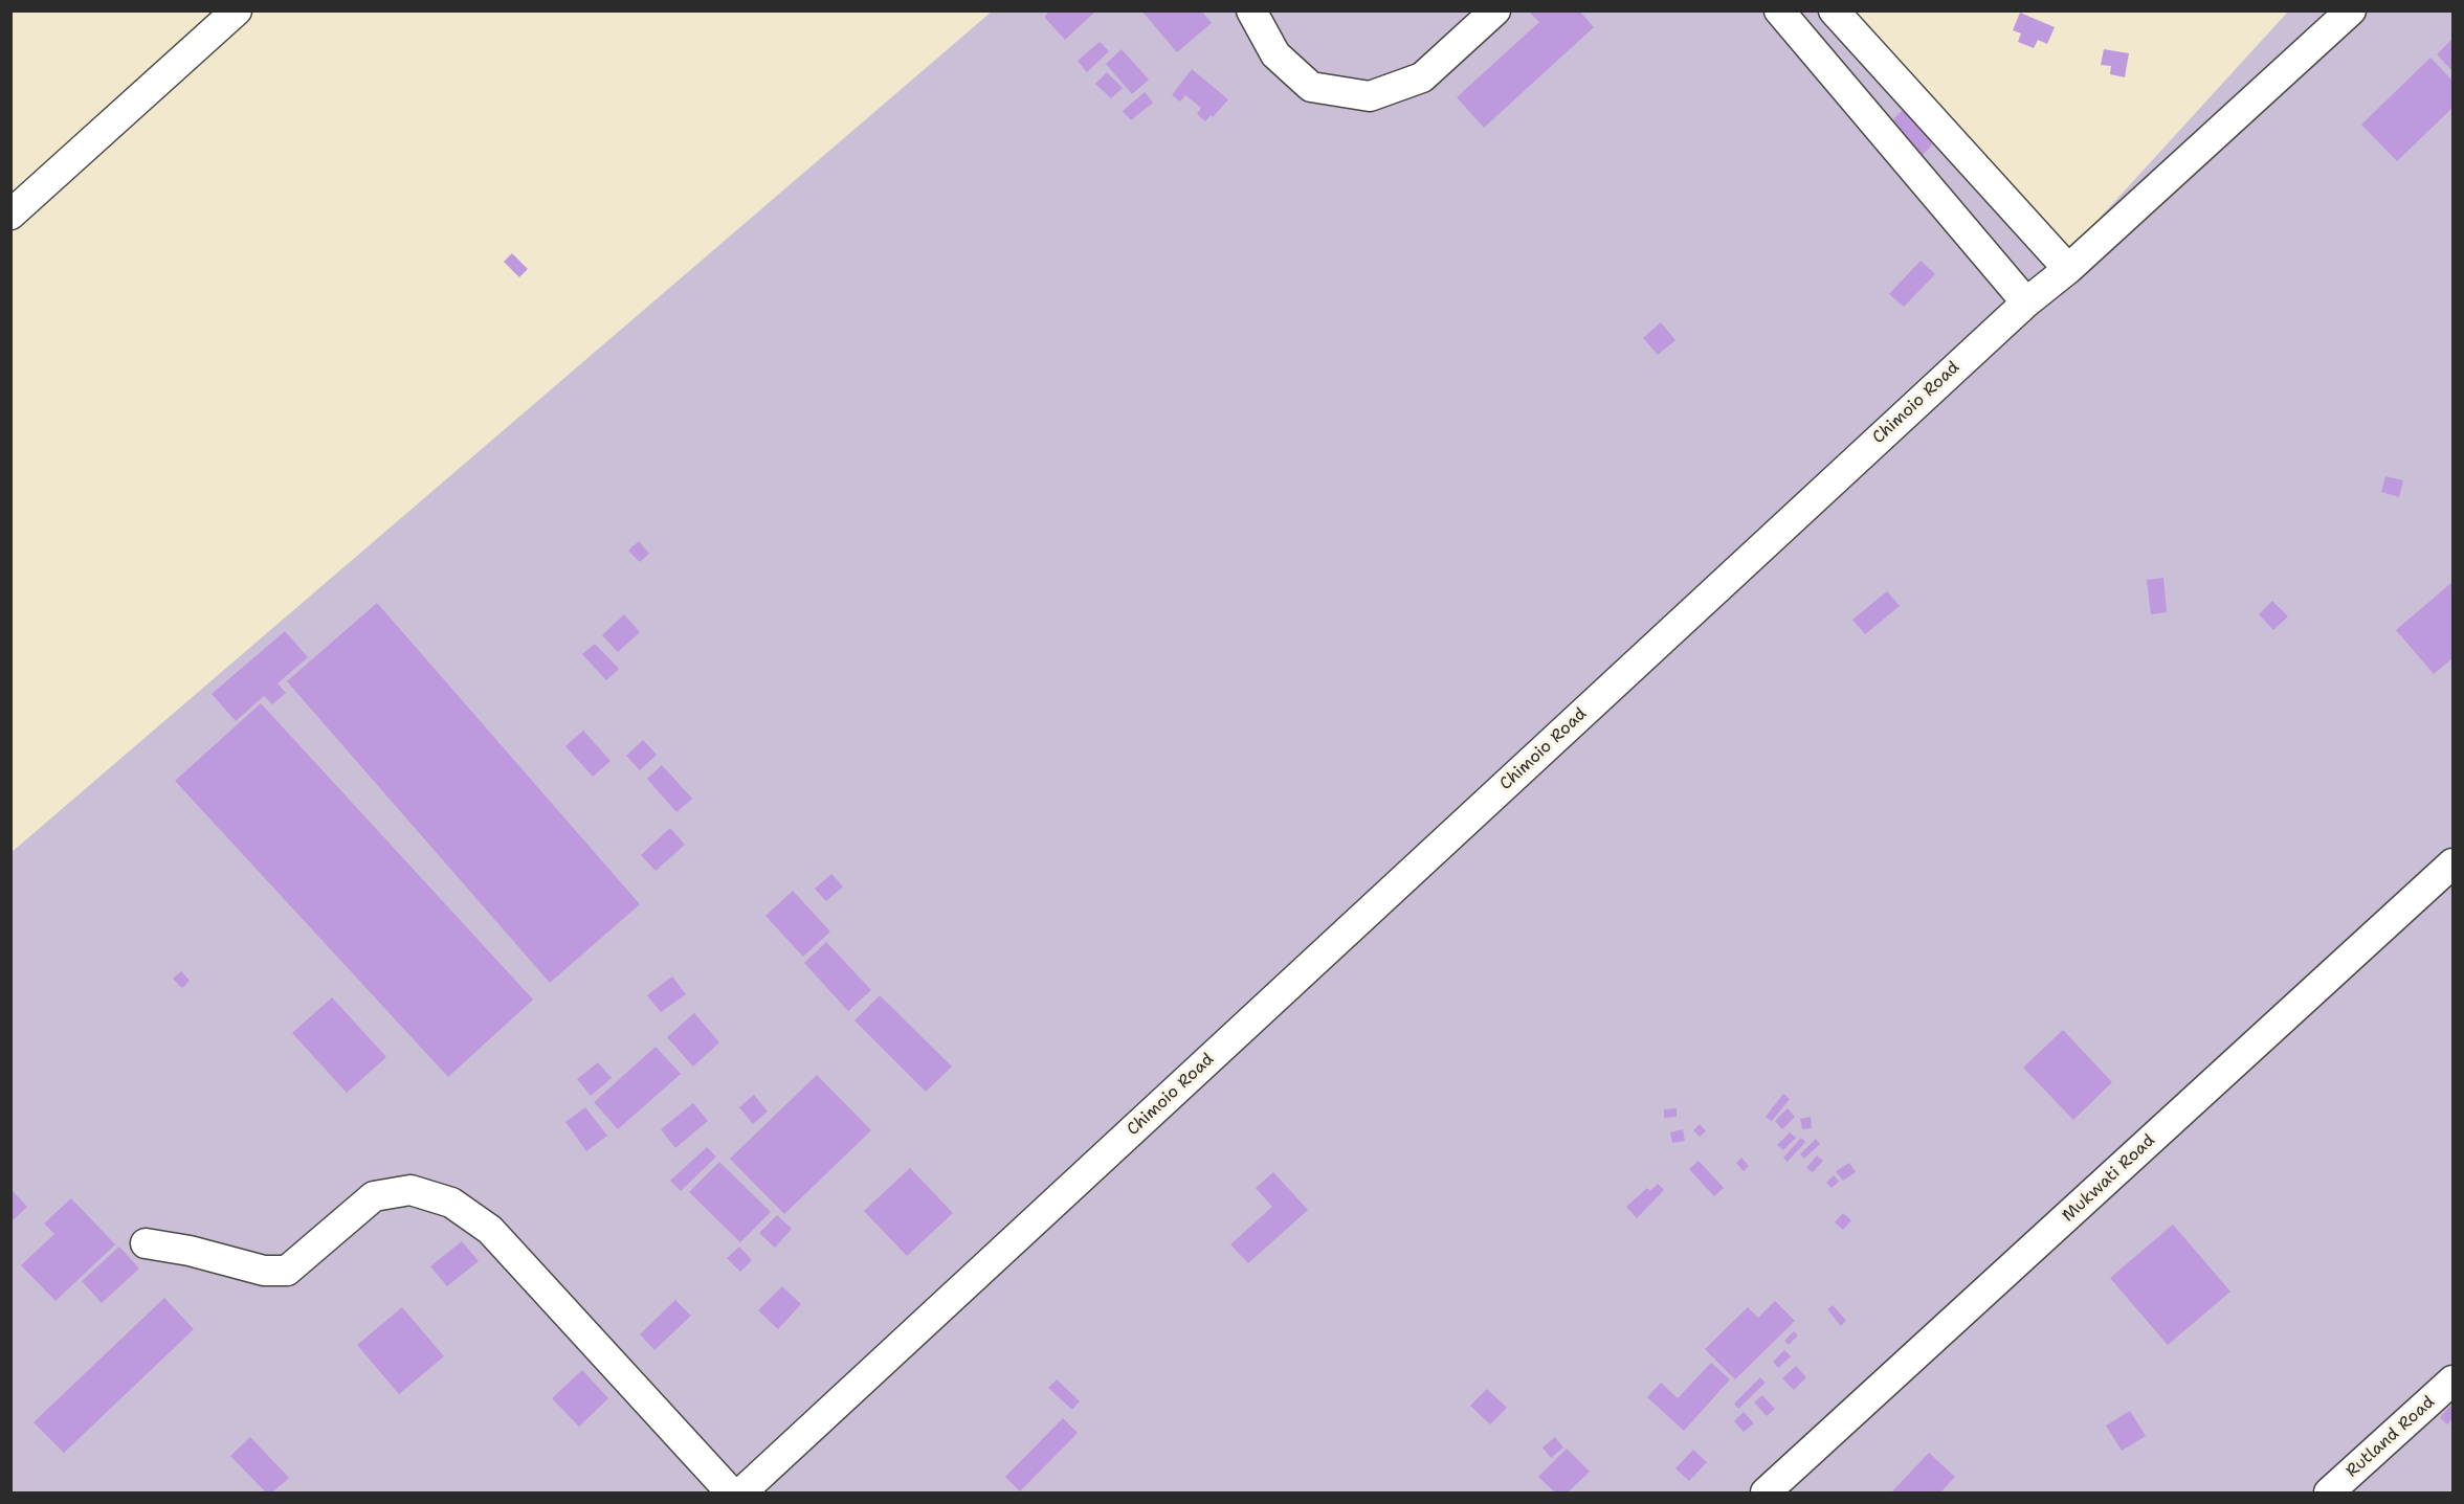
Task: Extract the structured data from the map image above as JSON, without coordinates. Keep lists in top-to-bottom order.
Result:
{
  "streets": {
    "street": ["Chimoio Road", "Mukwati Road", "Rutland Road"]
  }
}
